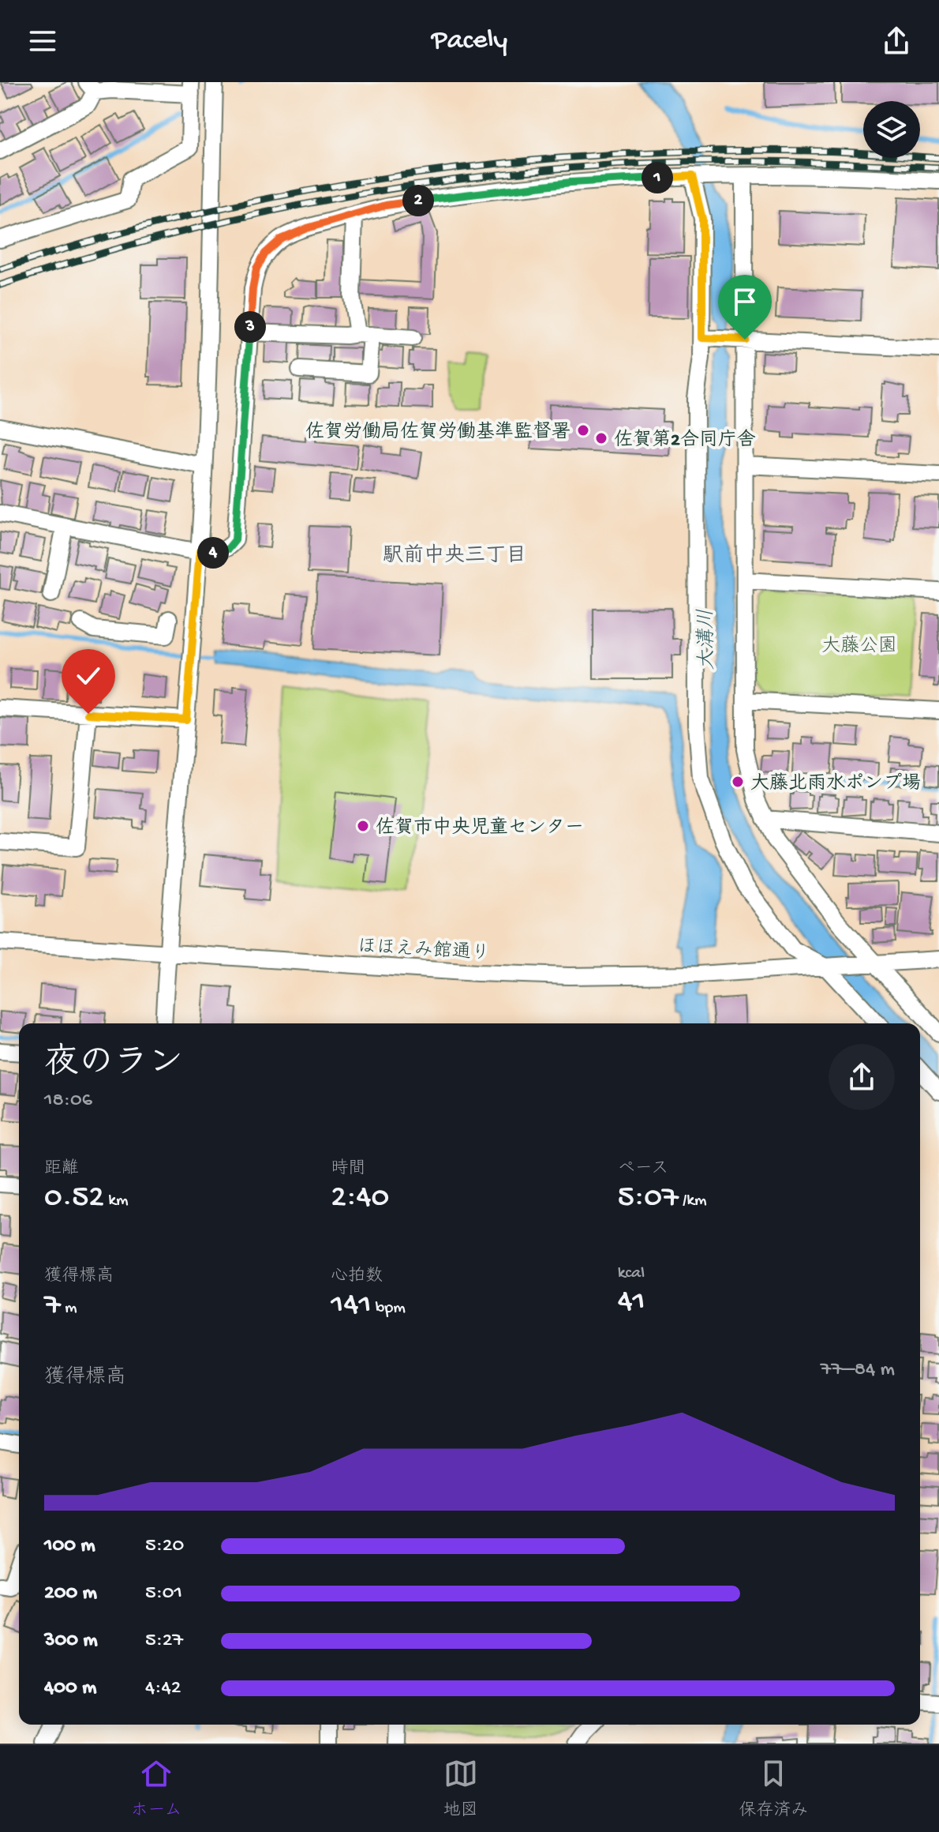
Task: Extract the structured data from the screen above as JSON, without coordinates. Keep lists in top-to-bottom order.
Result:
{
  "streets": {
    "street": ["ほほえみ館通り"]
  },
  "districts": ["駅前中央三丁目"],
  "water": ["大溝川"],
  "parks": ["大藤公園"],
  "places": [
    "佐賀労働局佐賀労働基準監督署",
    "佐賀第2合同庁舎",
    "大藤北雨水ポンプ場",
    "佐賀市中央児童センター"
  ],
  "page": {
    "header": "Pacely",
    "pins": [
      "1",
      "2",
      "3",
      "4"
    ],
    "heading": ["夜のラン", "18:06"],
    "stats": [
      ["距離", "0.52 km"],
      ["時間", "2:40"],
      ["ペース", "5:07 /km"],
      ["獲得標高", "7 m"],
      ["心拍数", "141 bpm"],
      ["kcal", "41"]
    ],
    "chart": ["獲得標高", "77–84 m"],
    "list": [
      {
        "name": "100 m",
        "note": "5:20"
      },
      {
        "name": "200 m",
        "note": "5:01"
      },
      {
        "name": "300 m",
        "note": "5:27"
      },
      {
        "name": "400 m",
        "note": "4:42"
      }
    ],
    "tabs": ["ホーム", "地図", "保存済み"]
  }
}
